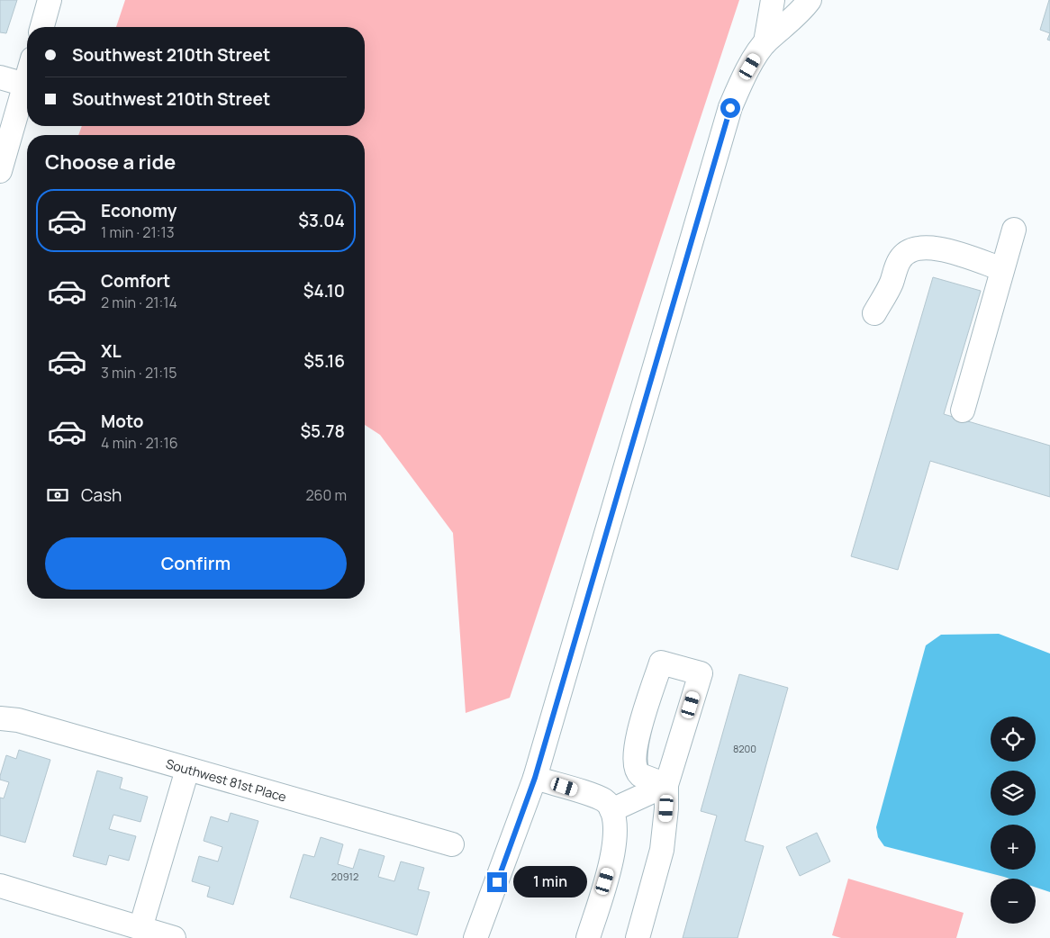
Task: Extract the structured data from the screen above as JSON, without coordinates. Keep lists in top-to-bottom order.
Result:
{
  "streets": {
    "street": ["Southwest 81st Place"]
  },
  "house_numbers": ["8200", "20912"],
  "page": {
    "banner": ["Southwest 210th Street", "Southwest 210th Street"],
    "heading": "Choose a ride",
    "list": [
      {
        "name": "Economy",
        "note": "1 min · 21:13",
        "value": "$3.04"
      },
      {
        "name": "Comfort",
        "note": "2 min · 21:14",
        "value": "$4.10"
      },
      {
        "name": "XL",
        "note": "3 min · 21:15",
        "value": "$5.16"
      },
      {
        "name": "Moto",
        "note": "4 min · 21:16",
        "value": "$5.78"
      }
    ],
    "pay": ["Cash", "260 m"],
    "buttons": "Confirm",
    "map_buttons": ["+", "−"],
    "bubble": "1 min"
  }
}
